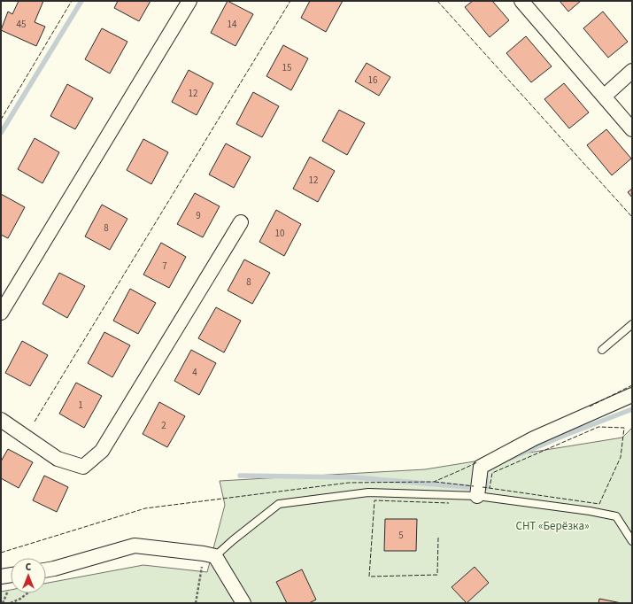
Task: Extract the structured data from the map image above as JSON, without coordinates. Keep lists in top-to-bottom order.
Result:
{
  "parks": ["СНТ «Берёзка»"],
  "house_numbers": [
    "45",
    "14",
    "15",
    "16",
    "12",
    "12",
    "9",
    "8",
    "10",
    "7",
    "8",
    "4",
    "1",
    "2",
    "5"
  ],
  "north": "top"
}
